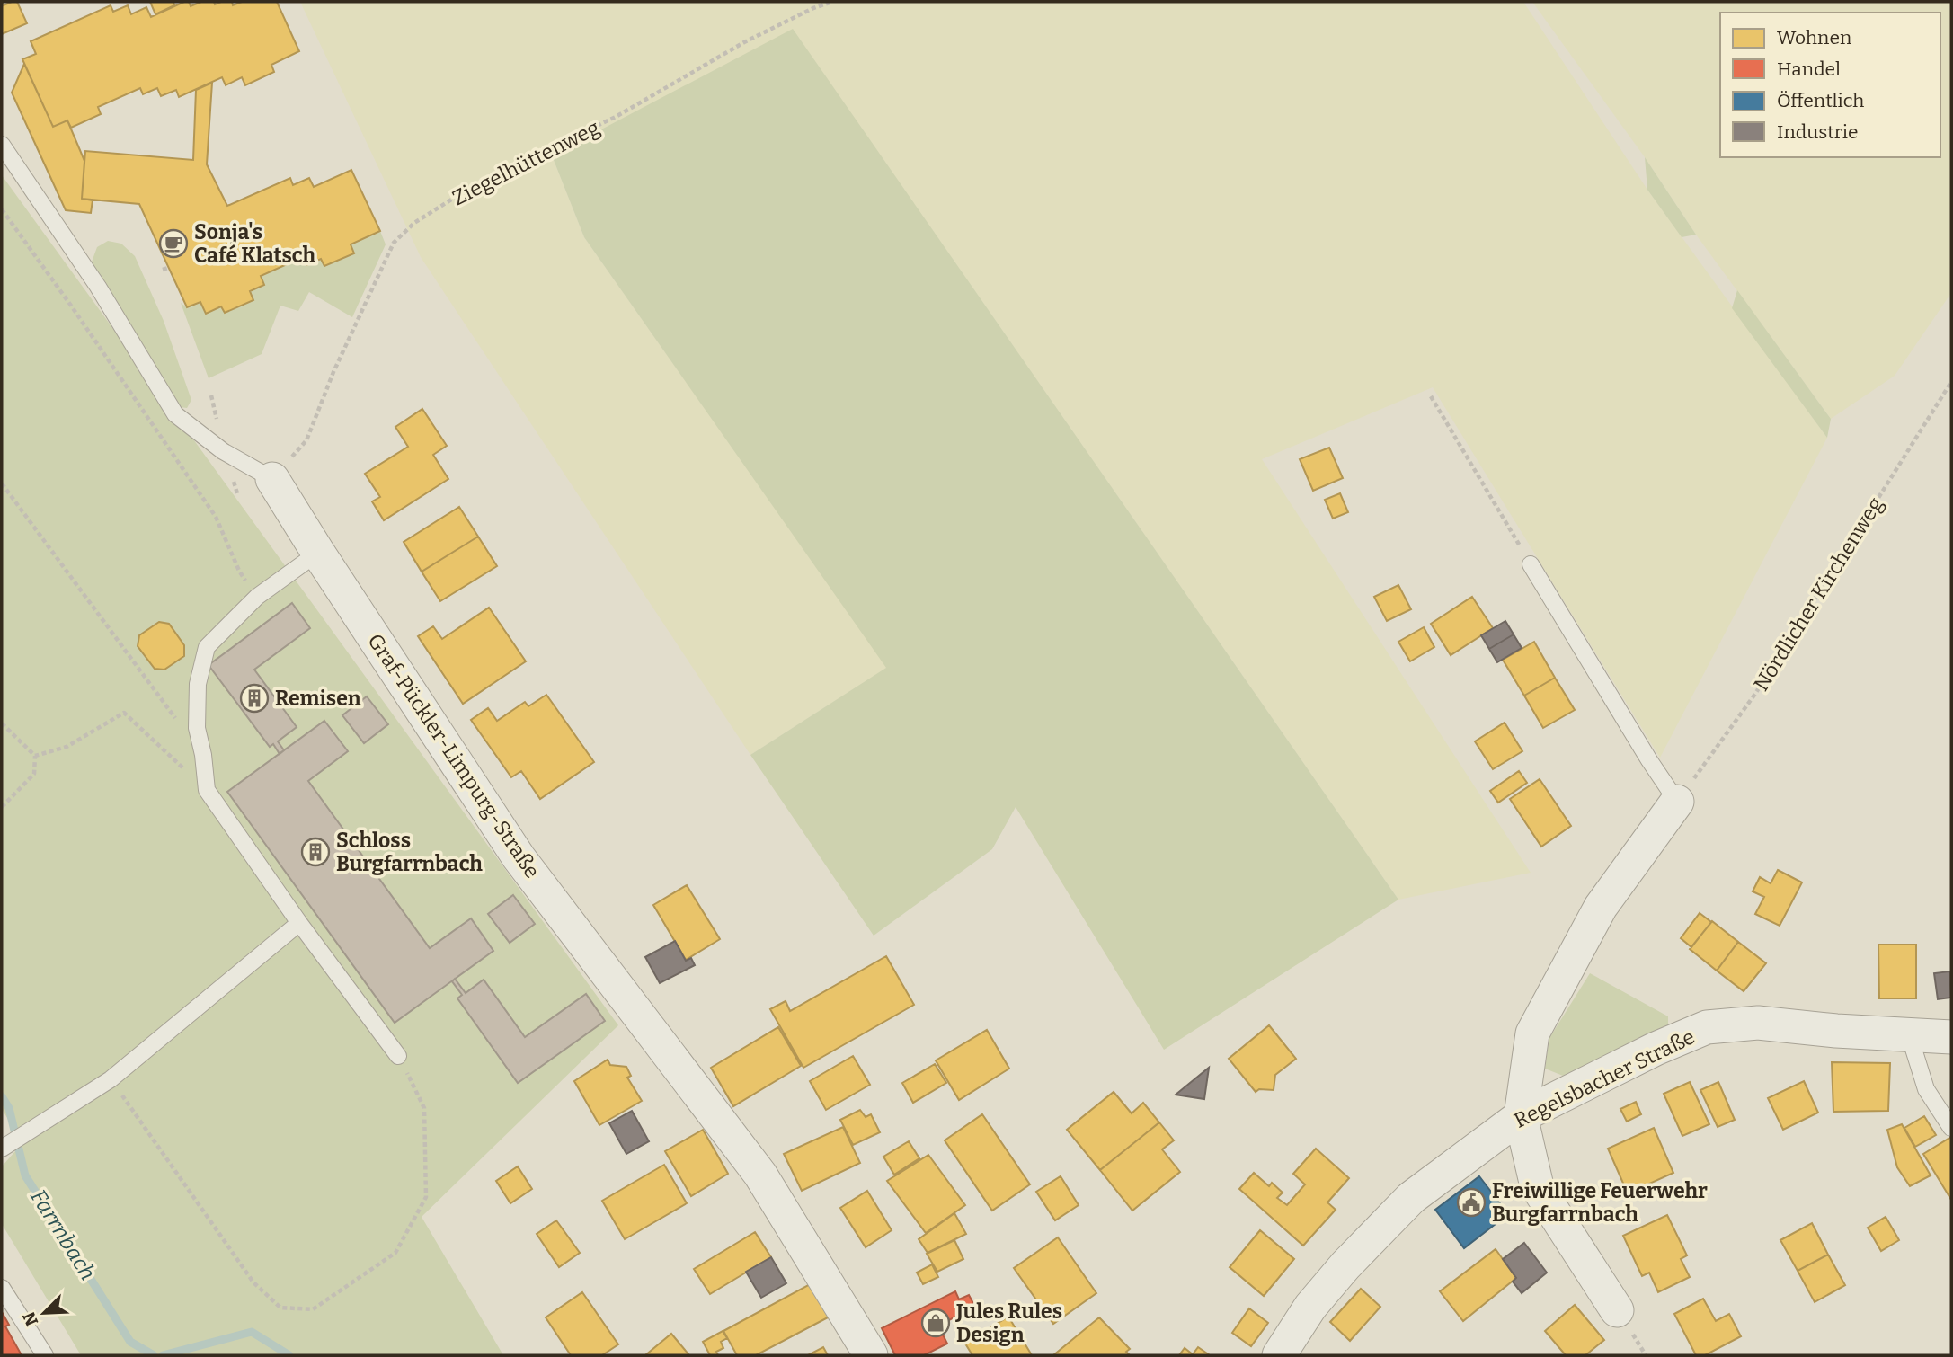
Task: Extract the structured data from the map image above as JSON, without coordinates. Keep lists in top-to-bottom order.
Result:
{
  "streets": {
    "street": ["Graf-Pückler-Limpurg-Straße", "Regelsbacher Straße"],
    "path": ["Ziegelhüttenweg", "Nördlicher Kirchenweg"]
  },
  "crossings": [
    ["Ziegelhüttenweg", "Graf-Pückler-Limpurg-Straße"]
  ],
  "water": ["Farrnbach"],
  "places": {
    "cafe": ["Sonja's Café Klatsch"],
    "building": ["Remisen", "Schloss Burgfarrnbach"],
    "public building": ["Freiwillige Feuerwehr Burgfarrnbach"],
    "shop": ["Jules Rules Design"]
  },
  "legend": [
    "Wohnen",
    "Handel",
    "Öffentlich",
    "Industrie"
  ],
  "north": "bottom left"
}
